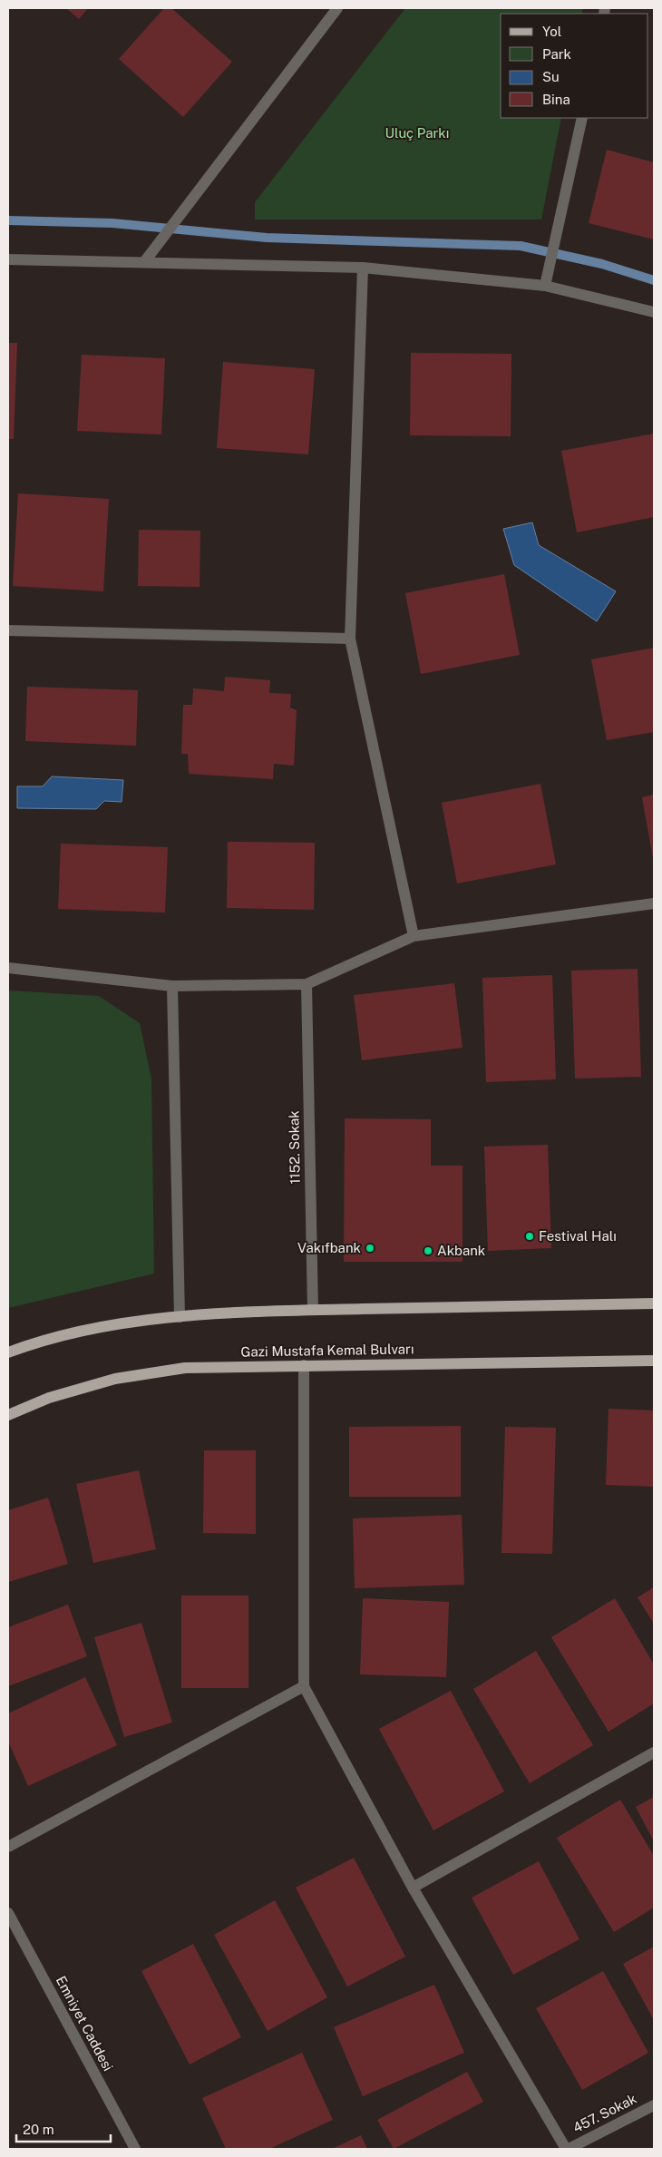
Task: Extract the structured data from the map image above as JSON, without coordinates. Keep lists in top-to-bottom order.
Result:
{
  "streets": {
    "main road": ["Gazi Mustafa Kemal Bulvarı"],
    "street": ["1152. Sokak", "Emniyet Caddesi", "457. Sokak"]
  },
  "parks": ["Uluç Parkı"],
  "places": ["Festival Halı", "Vakıfbank", "Akbank"],
  "legend": [
    "Yol",
    "Park",
    "Su",
    "Bina"
  ],
  "scale_bar": "20 m"
}
